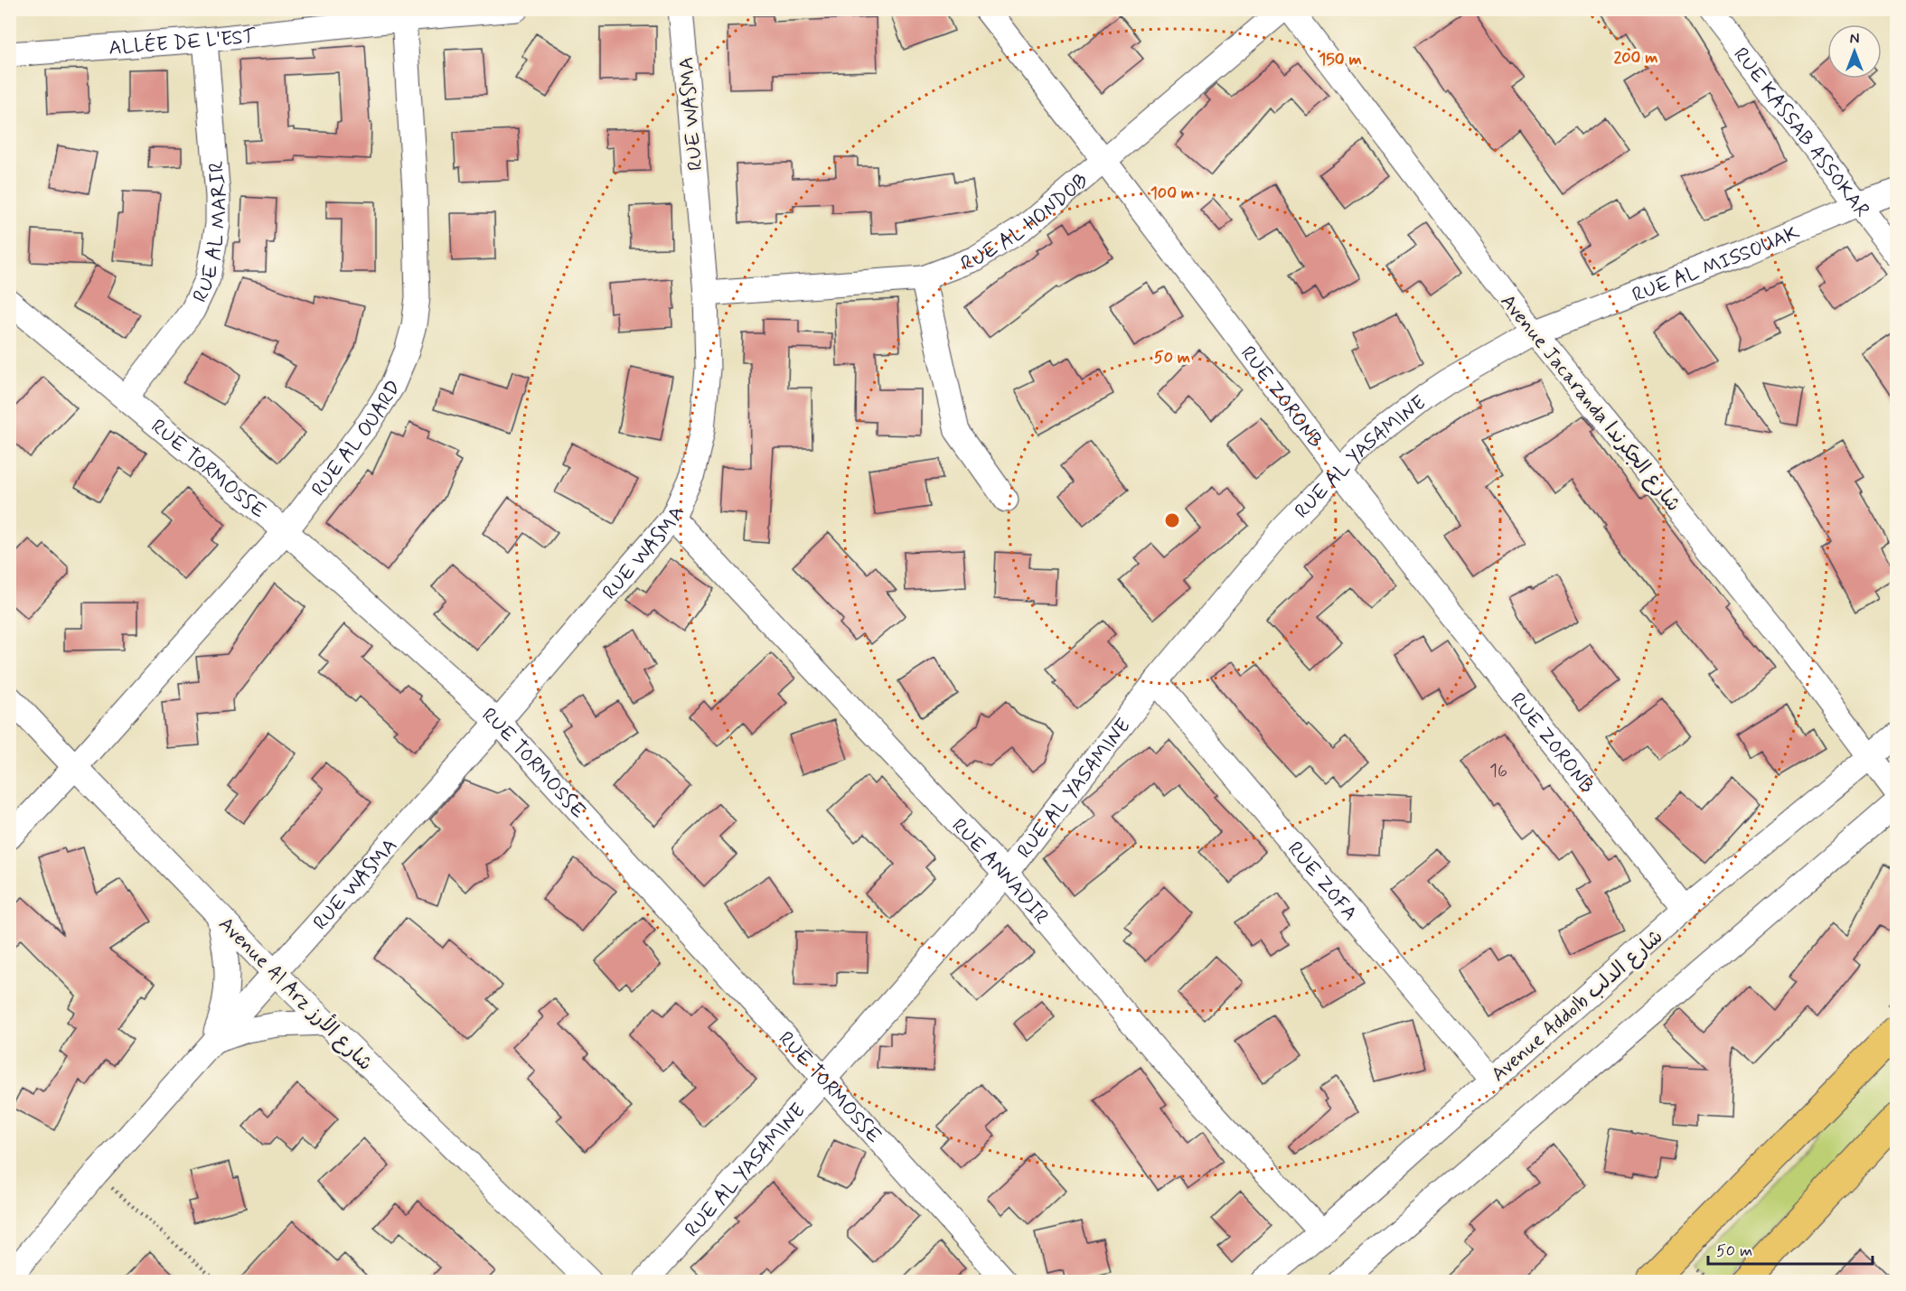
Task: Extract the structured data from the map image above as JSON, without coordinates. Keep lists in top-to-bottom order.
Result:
{
  "streets": {
    "street": [
      "ALLÉE DE L'EST",
      "RUE WASMA",
      "RUE KASSAB ASSOKAR",
      "RUE AL HONDOB",
      "RUE AL MARIR",
      "RUE AL MISSOUAK",
      "RUE ZORONB",
      "Avenue Jacaranda شارع الجكرندا",
      "RUE AL OUARD",
      "RUE AL YASAMINE",
      "RUE TORMOSSE",
      "RUE ANNADIR",
      "RUE ZOFA",
      "Avenue Al Arz شارع الأرز",
      "Avenue Addolb شارع الدلب"
    ]
  },
  "crossings": [
    ["ALLÉE DE L'EST", "RUE AL MARIR"],
    ["ALLÉE DE L'EST", "RUE AL OUARD"],
    ["RUE WASMA", "RUE AL HONDOB"],
    ["RUE WASMA", "RUE TORMOSSE"],
    ["RUE WASMA", "RUE ANNADIR"],
    ["RUE WASMA", "Avenue Al Arz شارع الأرز"],
    ["RUE KASSAB ASSOKAR", "RUE AL MISSOUAK"],
    ["RUE AL HONDOB", "RUE ZORONB"],
    ["RUE AL MARIR", "RUE TORMOSSE"],
    ["RUE AL MISSOUAK", "Avenue Jacaranda شارع الجكرندا"],
    ["RUE AL MISSOUAK", "RUE AL YASAMINE"],
    ["RUE ZORONB", "RUE AL YASAMINE"],
    ["RUE ZORONB", "Avenue Addolb شارع الدلب"],
    ["Avenue Jacaranda شارع الجكرندا", "RUE AL YASAMINE"],
    ["Avenue Jacaranda شارع الجكرندا", "Avenue Addolb شارع الدلب"],
    ["RUE AL OUARD", "RUE TORMOSSE"],
    ["RUE AL OUARD", "Avenue Al Arz شارع الأرز"],
    ["RUE AL YASAMINE", "RUE TORMOSSE"],
    ["RUE AL YASAMINE", "RUE ANNADIR"],
    ["RUE AL YASAMINE", "RUE ZOFA"],
    ["RUE ANNADIR", "Avenue Addolb شارع الدلب"],
    ["RUE ZOFA", "Avenue Addolb شارع الدلب"]
  ],
  "house_numbers": ["16"],
  "scale_bar": "50 m",
  "north": "top",
  "rings": [
    "200 m",
    "150 m",
    "100 m",
    "50 m"
  ]
}
